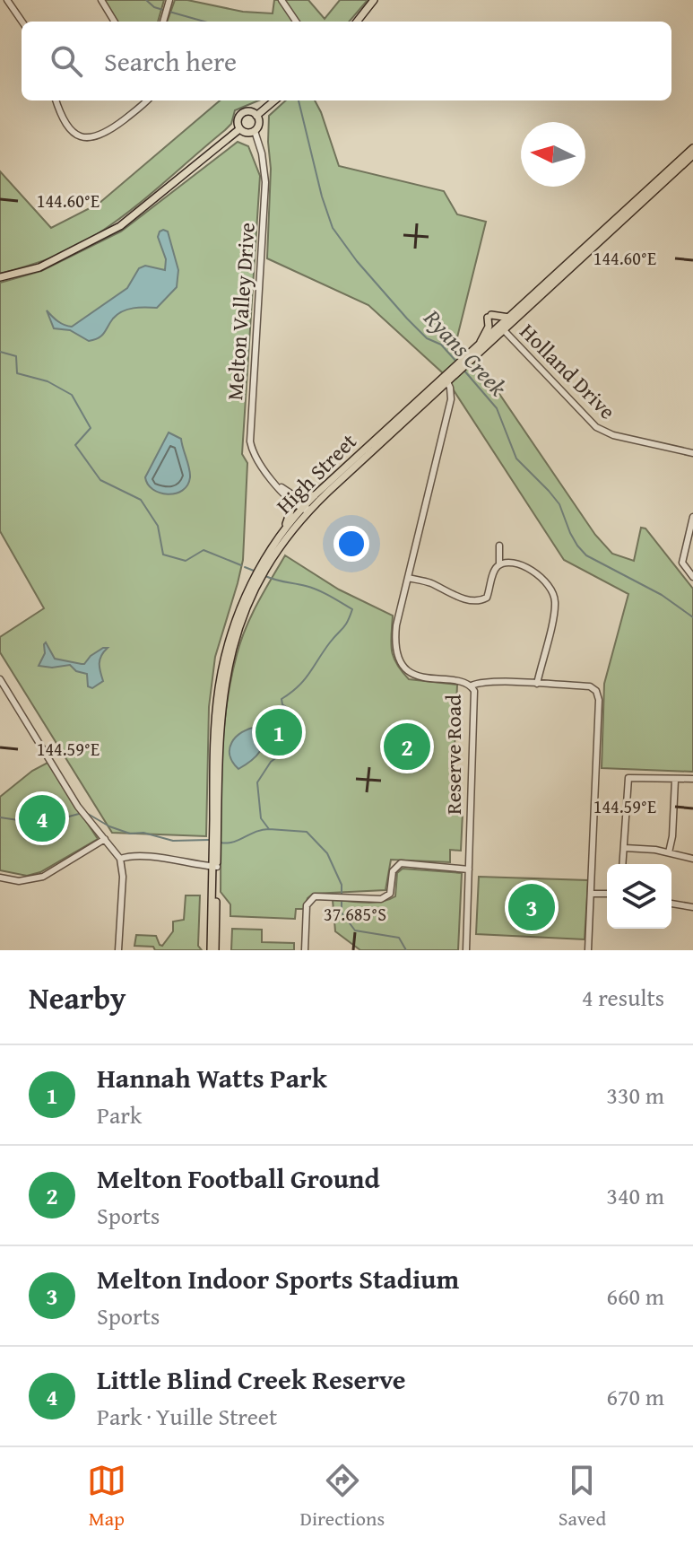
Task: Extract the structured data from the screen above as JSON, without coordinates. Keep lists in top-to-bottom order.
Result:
{
  "streets": {
    "main road": ["High Street"],
    "street": ["Melton Valley Drive", "Holland Drive", "Reserve Road"]
  },
  "crossings": [
    ["Melton Valley Drive", "High Street"],
    ["Holland Drive", "High Street"],
    ["High Street", "Reserve Road"]
  ],
  "water": ["Ryans Creek"],
  "north": "left",
  "page": {
    "search": "Search here",
    "pins": [
      "1",
      "2",
      "4",
      "3"
    ],
    "heading": ["Nearby", "4 results"],
    "list": [
      {
        "mark": "1",
        "name": "Hannah Watts Park",
        "note": "Park",
        "value": "330 m"
      },
      {
        "mark": "2",
        "name": "Melton Football Ground",
        "note": "Sports",
        "value": "340 m"
      },
      {
        "mark": "3",
        "name": "Melton Indoor Sports Stadium",
        "note": "Sports",
        "value": "660 m"
      },
      {
        "mark": "4",
        "name": "Little Blind Creek Reserve",
        "note": "Park · Yuille Street",
        "value": "670 m"
      }
    ],
    "nav": ["Map", "Directions", "Saved"]
  },
  "coordinates": ["144.60°E", "144.59°E", "37.685°S"]
}
